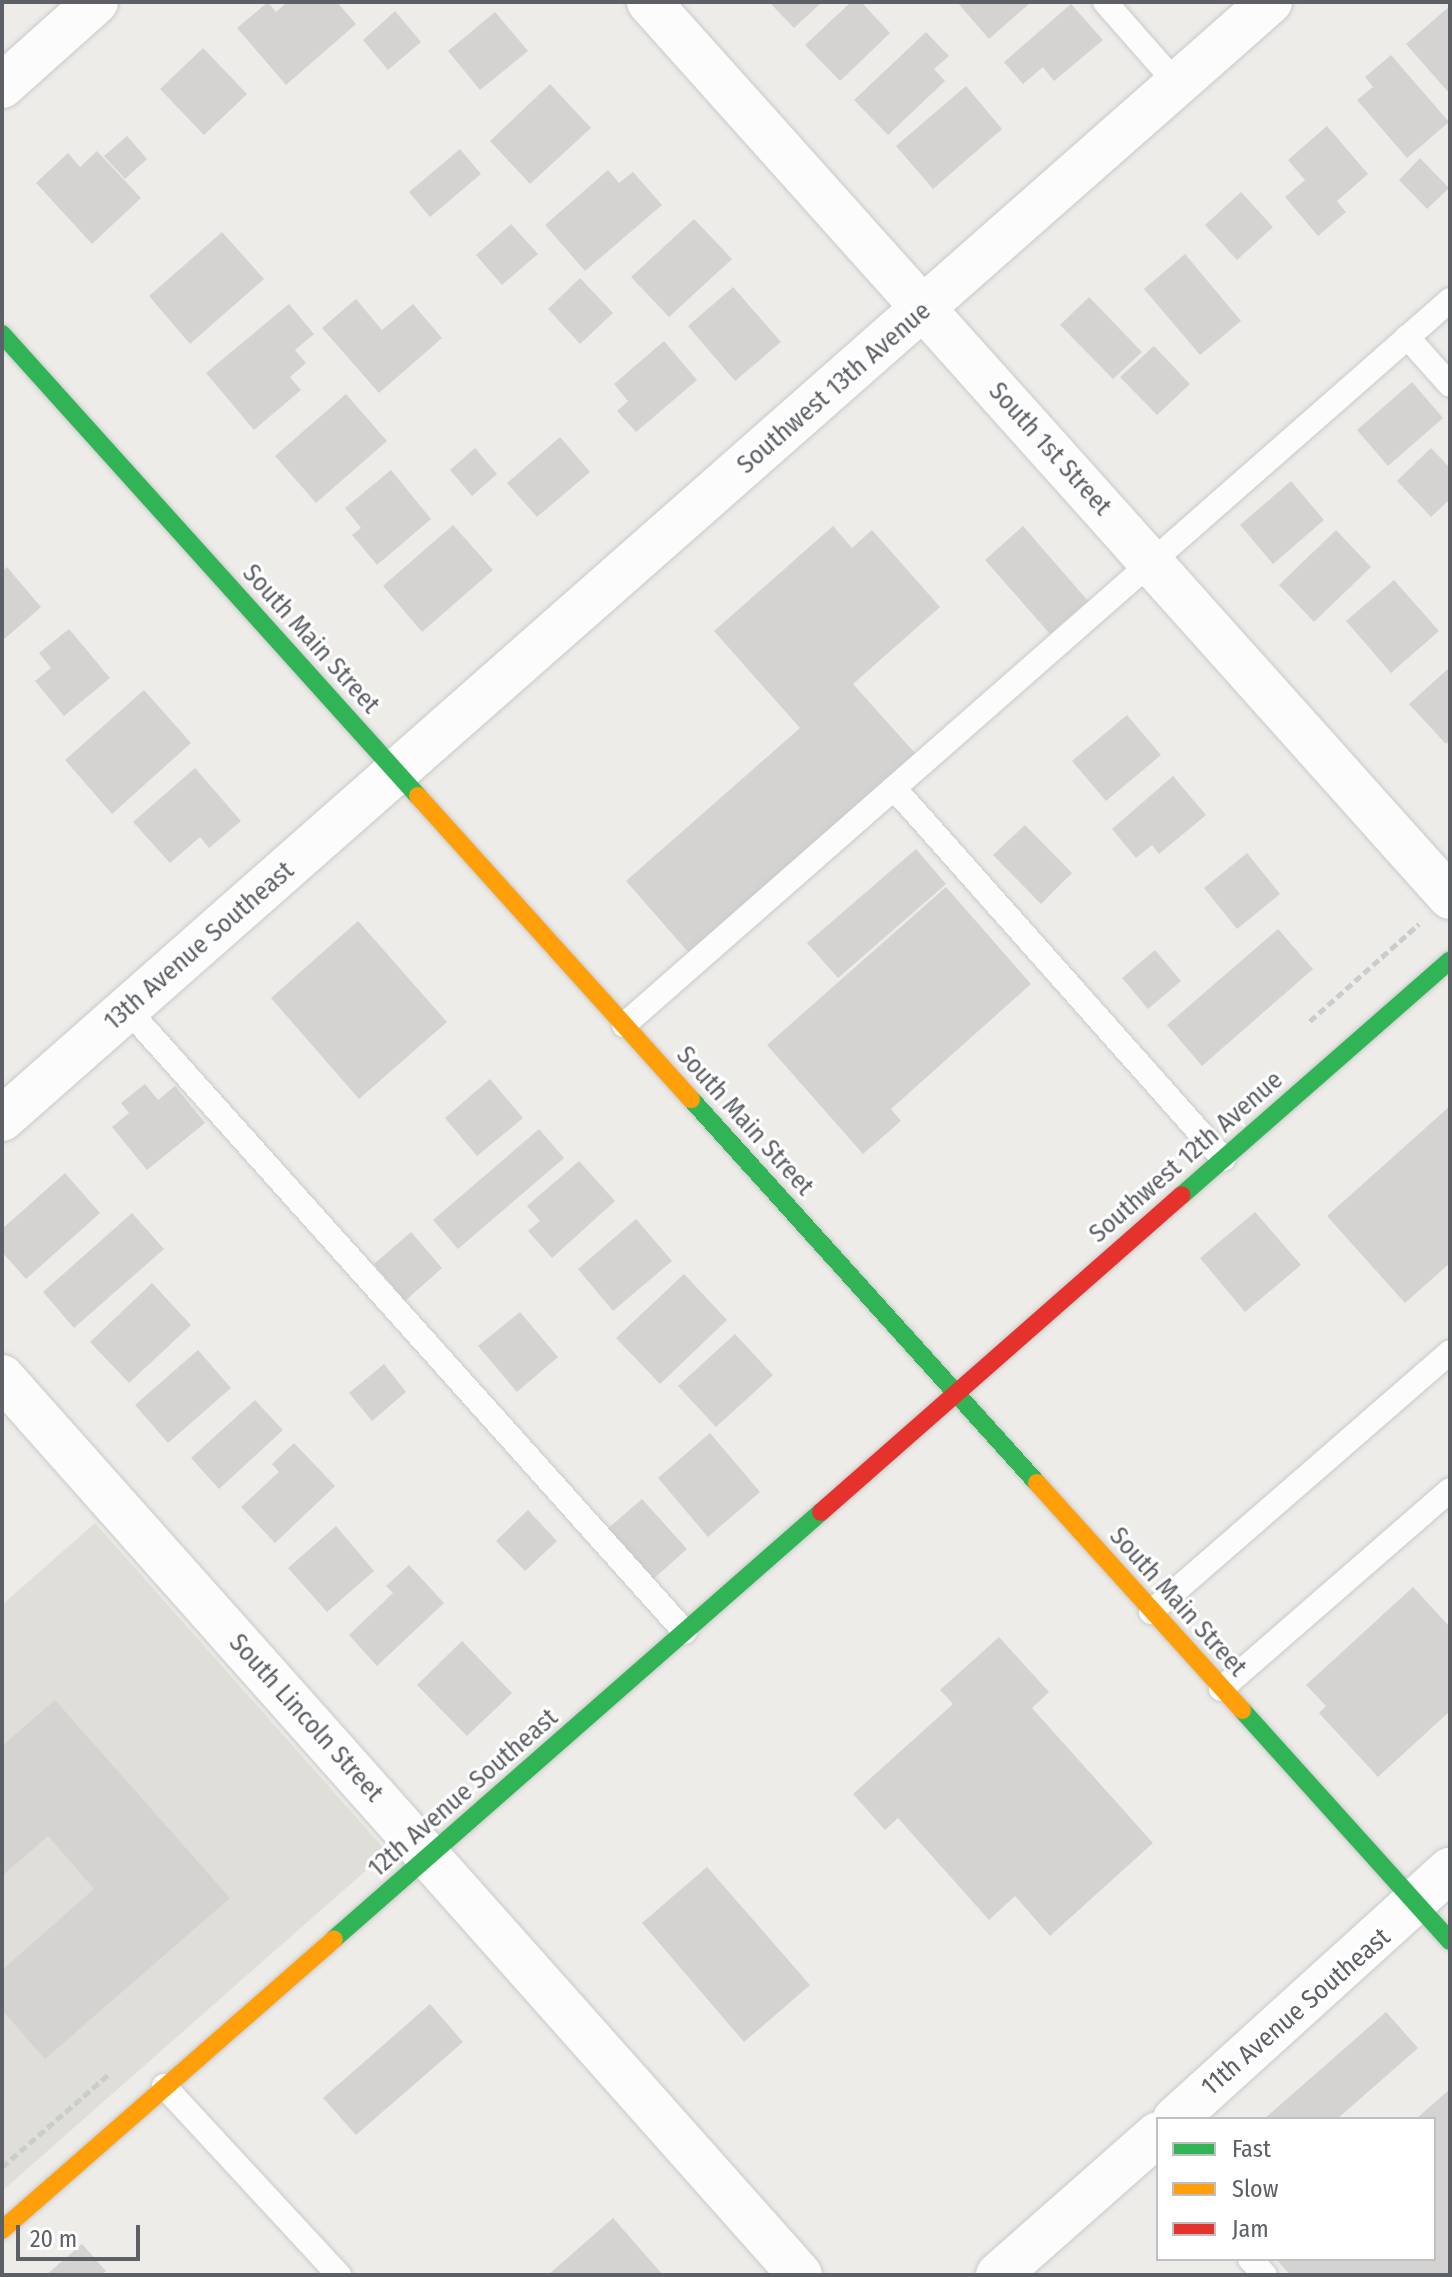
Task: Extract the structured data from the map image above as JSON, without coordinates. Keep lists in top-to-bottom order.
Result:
{
  "streets": {
    "street": [
      "Southwest 13th Avenue",
      "South 1st Street",
      "South Main Street",
      "13th Avenue Southeast",
      "Southwest 12th Avenue",
      "South Lincoln Street",
      "12th Avenue Southeast",
      "11th Avenue Southeast"
    ]
  },
  "crossings": [
    ["Southwest 13th Avenue", "South 1st Street"],
    ["Southwest 13th Avenue", "South Main Street"],
    ["Southwest 13th Avenue", "13th Avenue Southeast"],
    ["South Main Street", "13th Avenue Southeast"],
    ["South Main Street", "Southwest 12th Avenue"],
    ["South Main Street", "12th Avenue Southeast"],
    ["South Main Street", "11th Avenue Southeast"],
    ["Southwest 12th Avenue", "12th Avenue Southeast"],
    ["South Lincoln Street", "12th Avenue Southeast"]
  ],
  "legend": ["Fast", "Slow", "Jam"],
  "scale_bar": "20 m"
}
